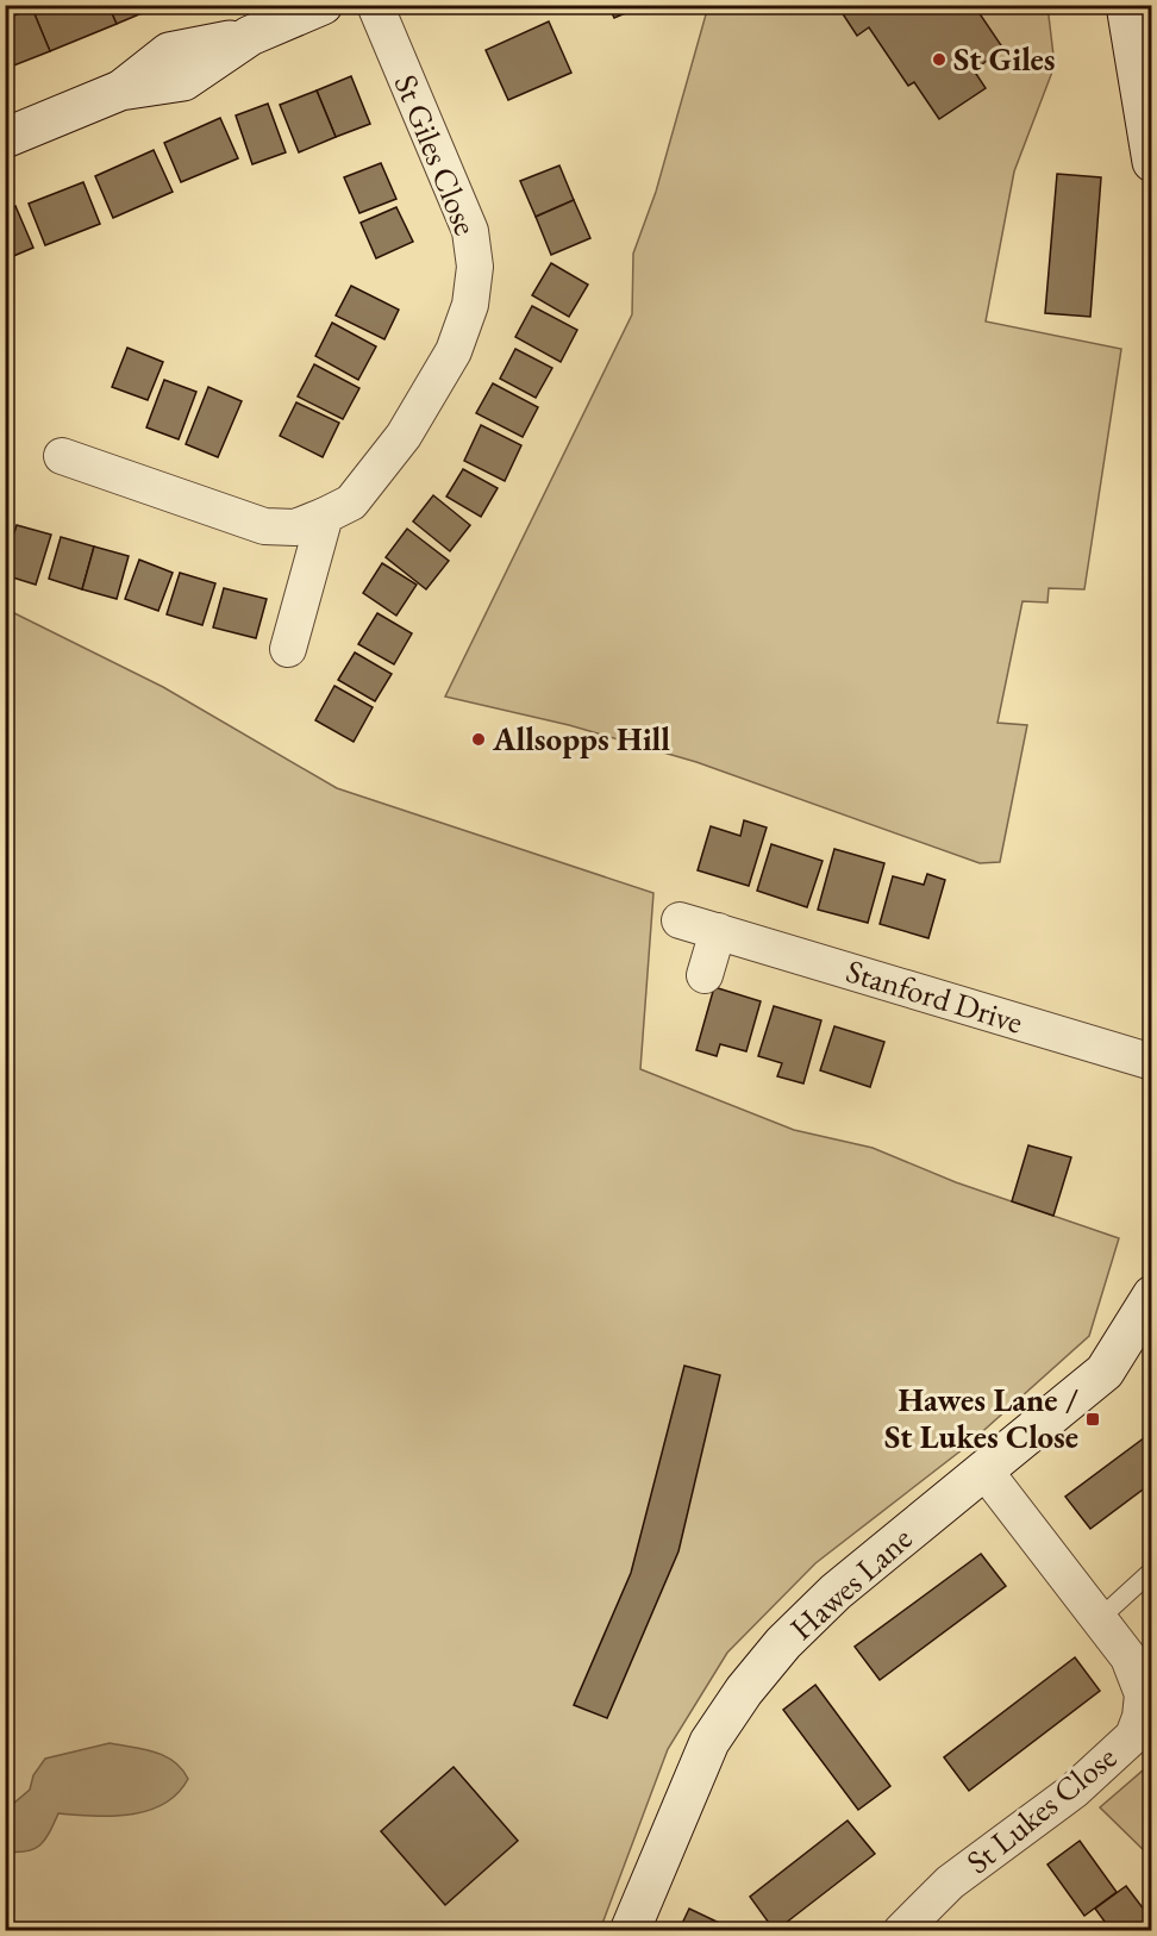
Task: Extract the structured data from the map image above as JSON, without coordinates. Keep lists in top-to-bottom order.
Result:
{
  "streets": {
    "main road": ["Hawes Lane"],
    "street": ["St Giles Close", "Stanford Drive", "St Lukes Close"]
  },
  "crossings": [
    ["Hawes Lane", "St Lukes Close"]
  ],
  "places": {
    "other": ["St Giles", "Allsopps Hill"],
    "transit": ["Hawes Lane / St Lukes Close"]
  }
}
